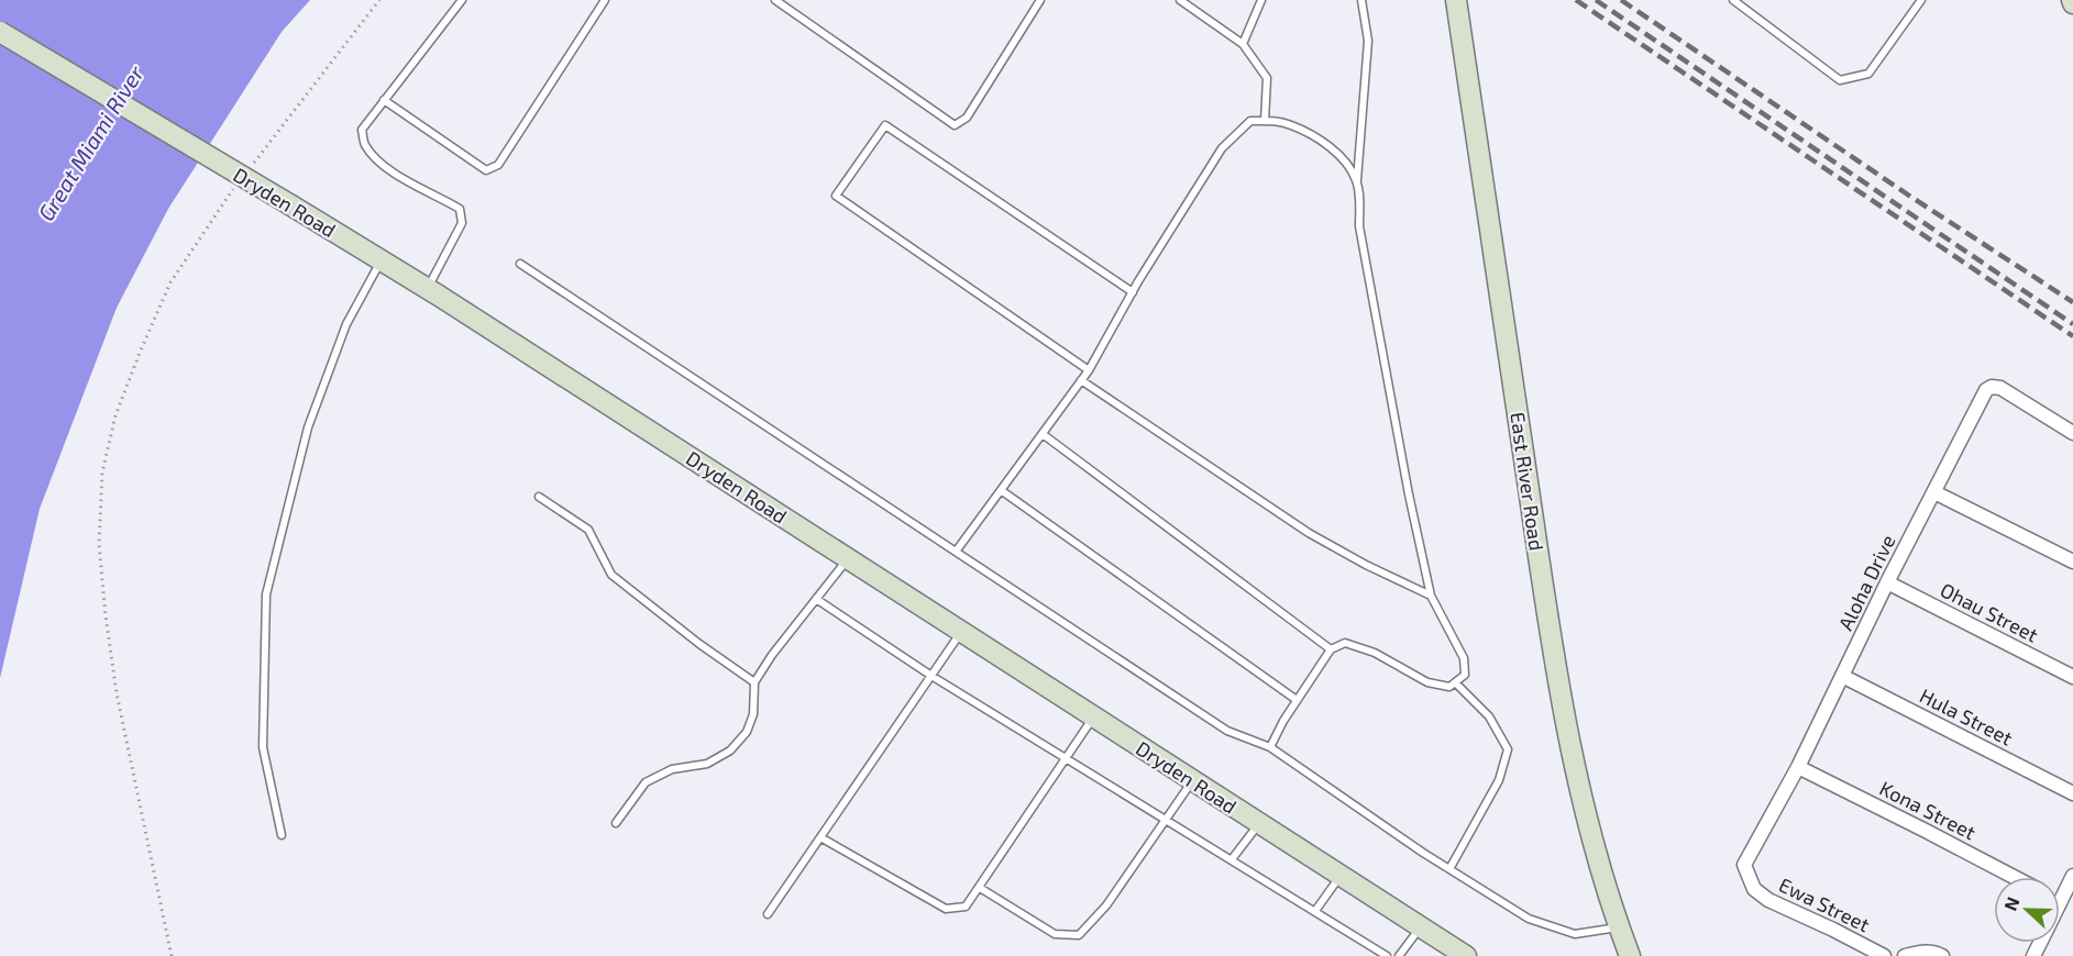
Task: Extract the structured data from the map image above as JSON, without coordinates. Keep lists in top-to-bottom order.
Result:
{
  "streets": {
    "main road": ["Dryden Road", "East River Road"],
    "street": [
      "Aloha Drive",
      "Ohau Street",
      "Hula Street",
      "Kona Street",
      "Ewa Street"
    ]
  },
  "crossings": [
    ["Aloha Drive", "Ohau Street"],
    ["Aloha Drive", "Hula Street"],
    ["Aloha Drive", "Kona Street"],
    ["Aloha Drive", "Ewa Street"]
  ],
  "water": ["Great Miami River"],
  "north": "left"
}
